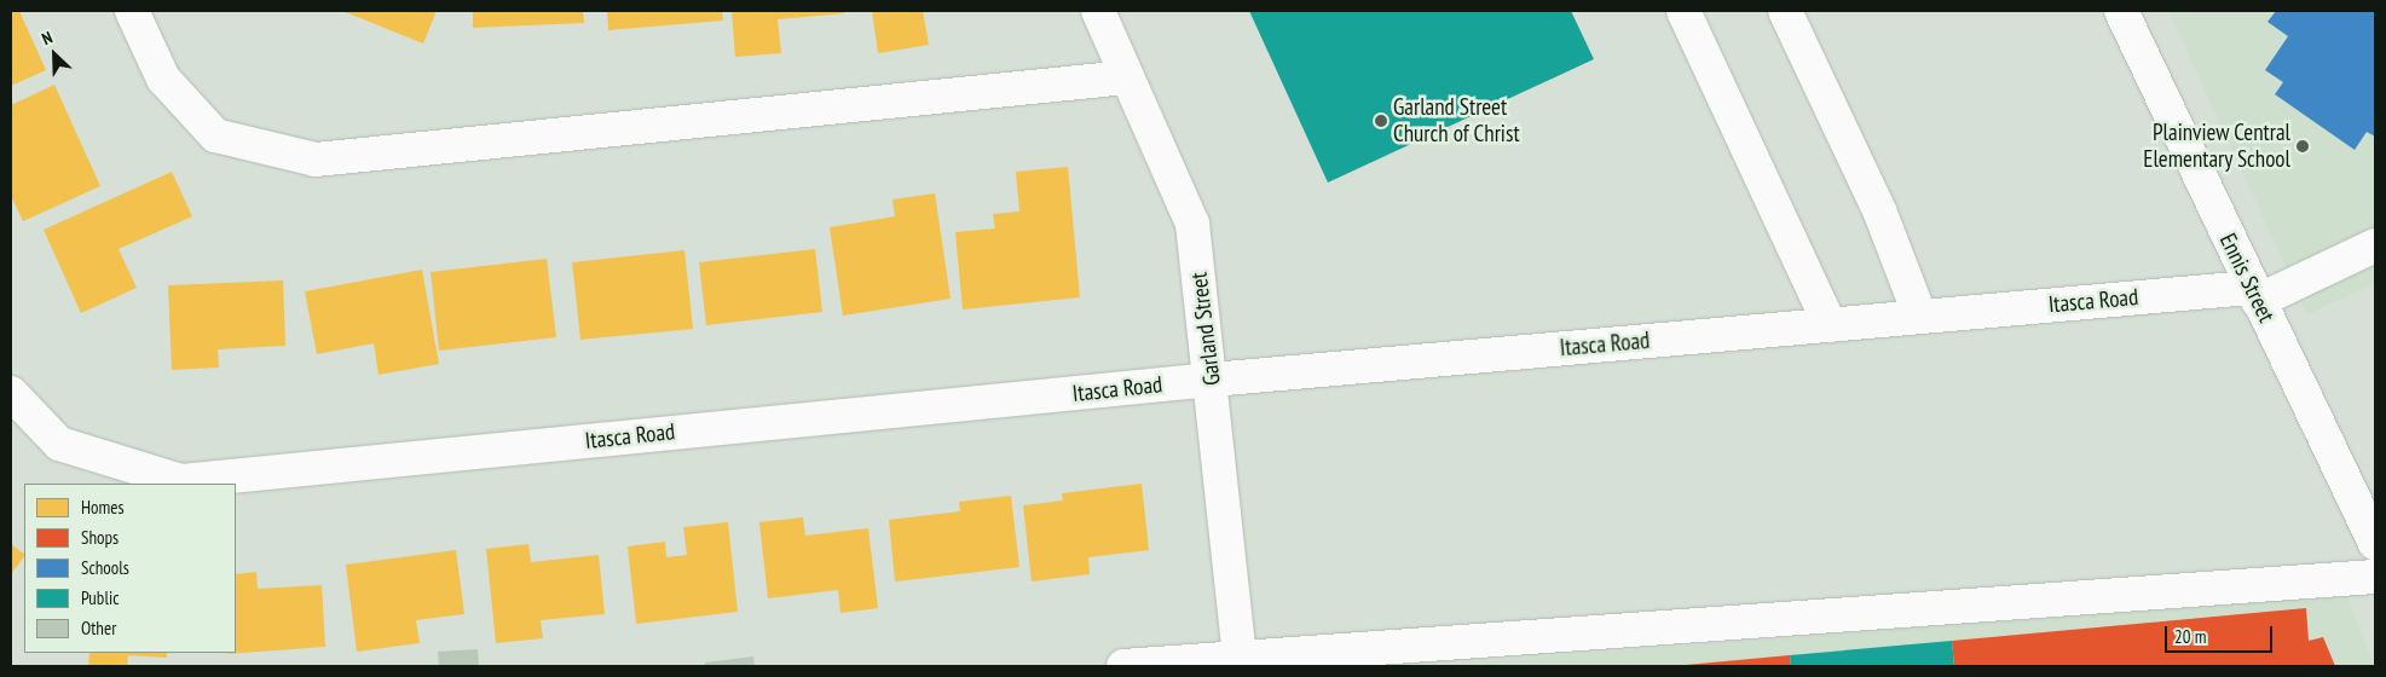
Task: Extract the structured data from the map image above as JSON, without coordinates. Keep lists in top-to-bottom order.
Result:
{
  "streets": {
    "street": ["Ennis Street", "Itasca Road", "Garland Street"]
  },
  "crossings": [
    ["Ennis Street", "Itasca Road"],
    ["Itasca Road", "Garland Street"]
  ],
  "places": ["Garland Street Church of Christ", "Plainview Central Elementary School"],
  "legend": [
    "Homes",
    "Shops",
    "Schools",
    "Public",
    "Other"
  ],
  "scale_bar": "20 m",
  "north": "top left"
}
